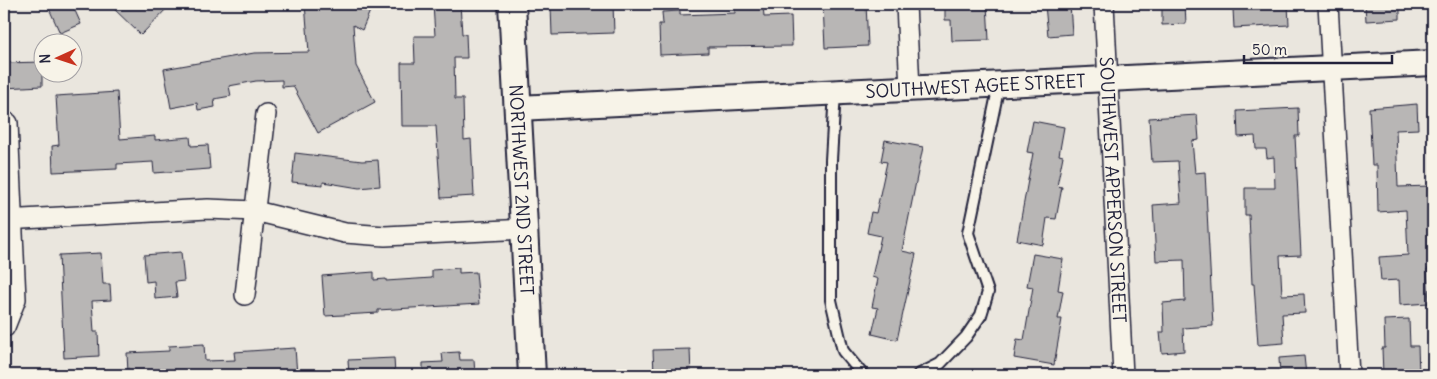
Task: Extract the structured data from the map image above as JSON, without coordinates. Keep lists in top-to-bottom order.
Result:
{
  "streets": {
    "main road": ["NORTHWEST 2ND STREET"],
    "street": ["SOUTHWEST AGEE STREET", "SOUTHWEST APPERSON STREET"]
  },
  "crossings": [
    ["SOUTHWEST AGEE STREET", "NORTHWEST 2ND STREET"],
    ["SOUTHWEST AGEE STREET", "SOUTHWEST APPERSON STREET"]
  ],
  "scale_bar": "50 m",
  "north": "left"
}
